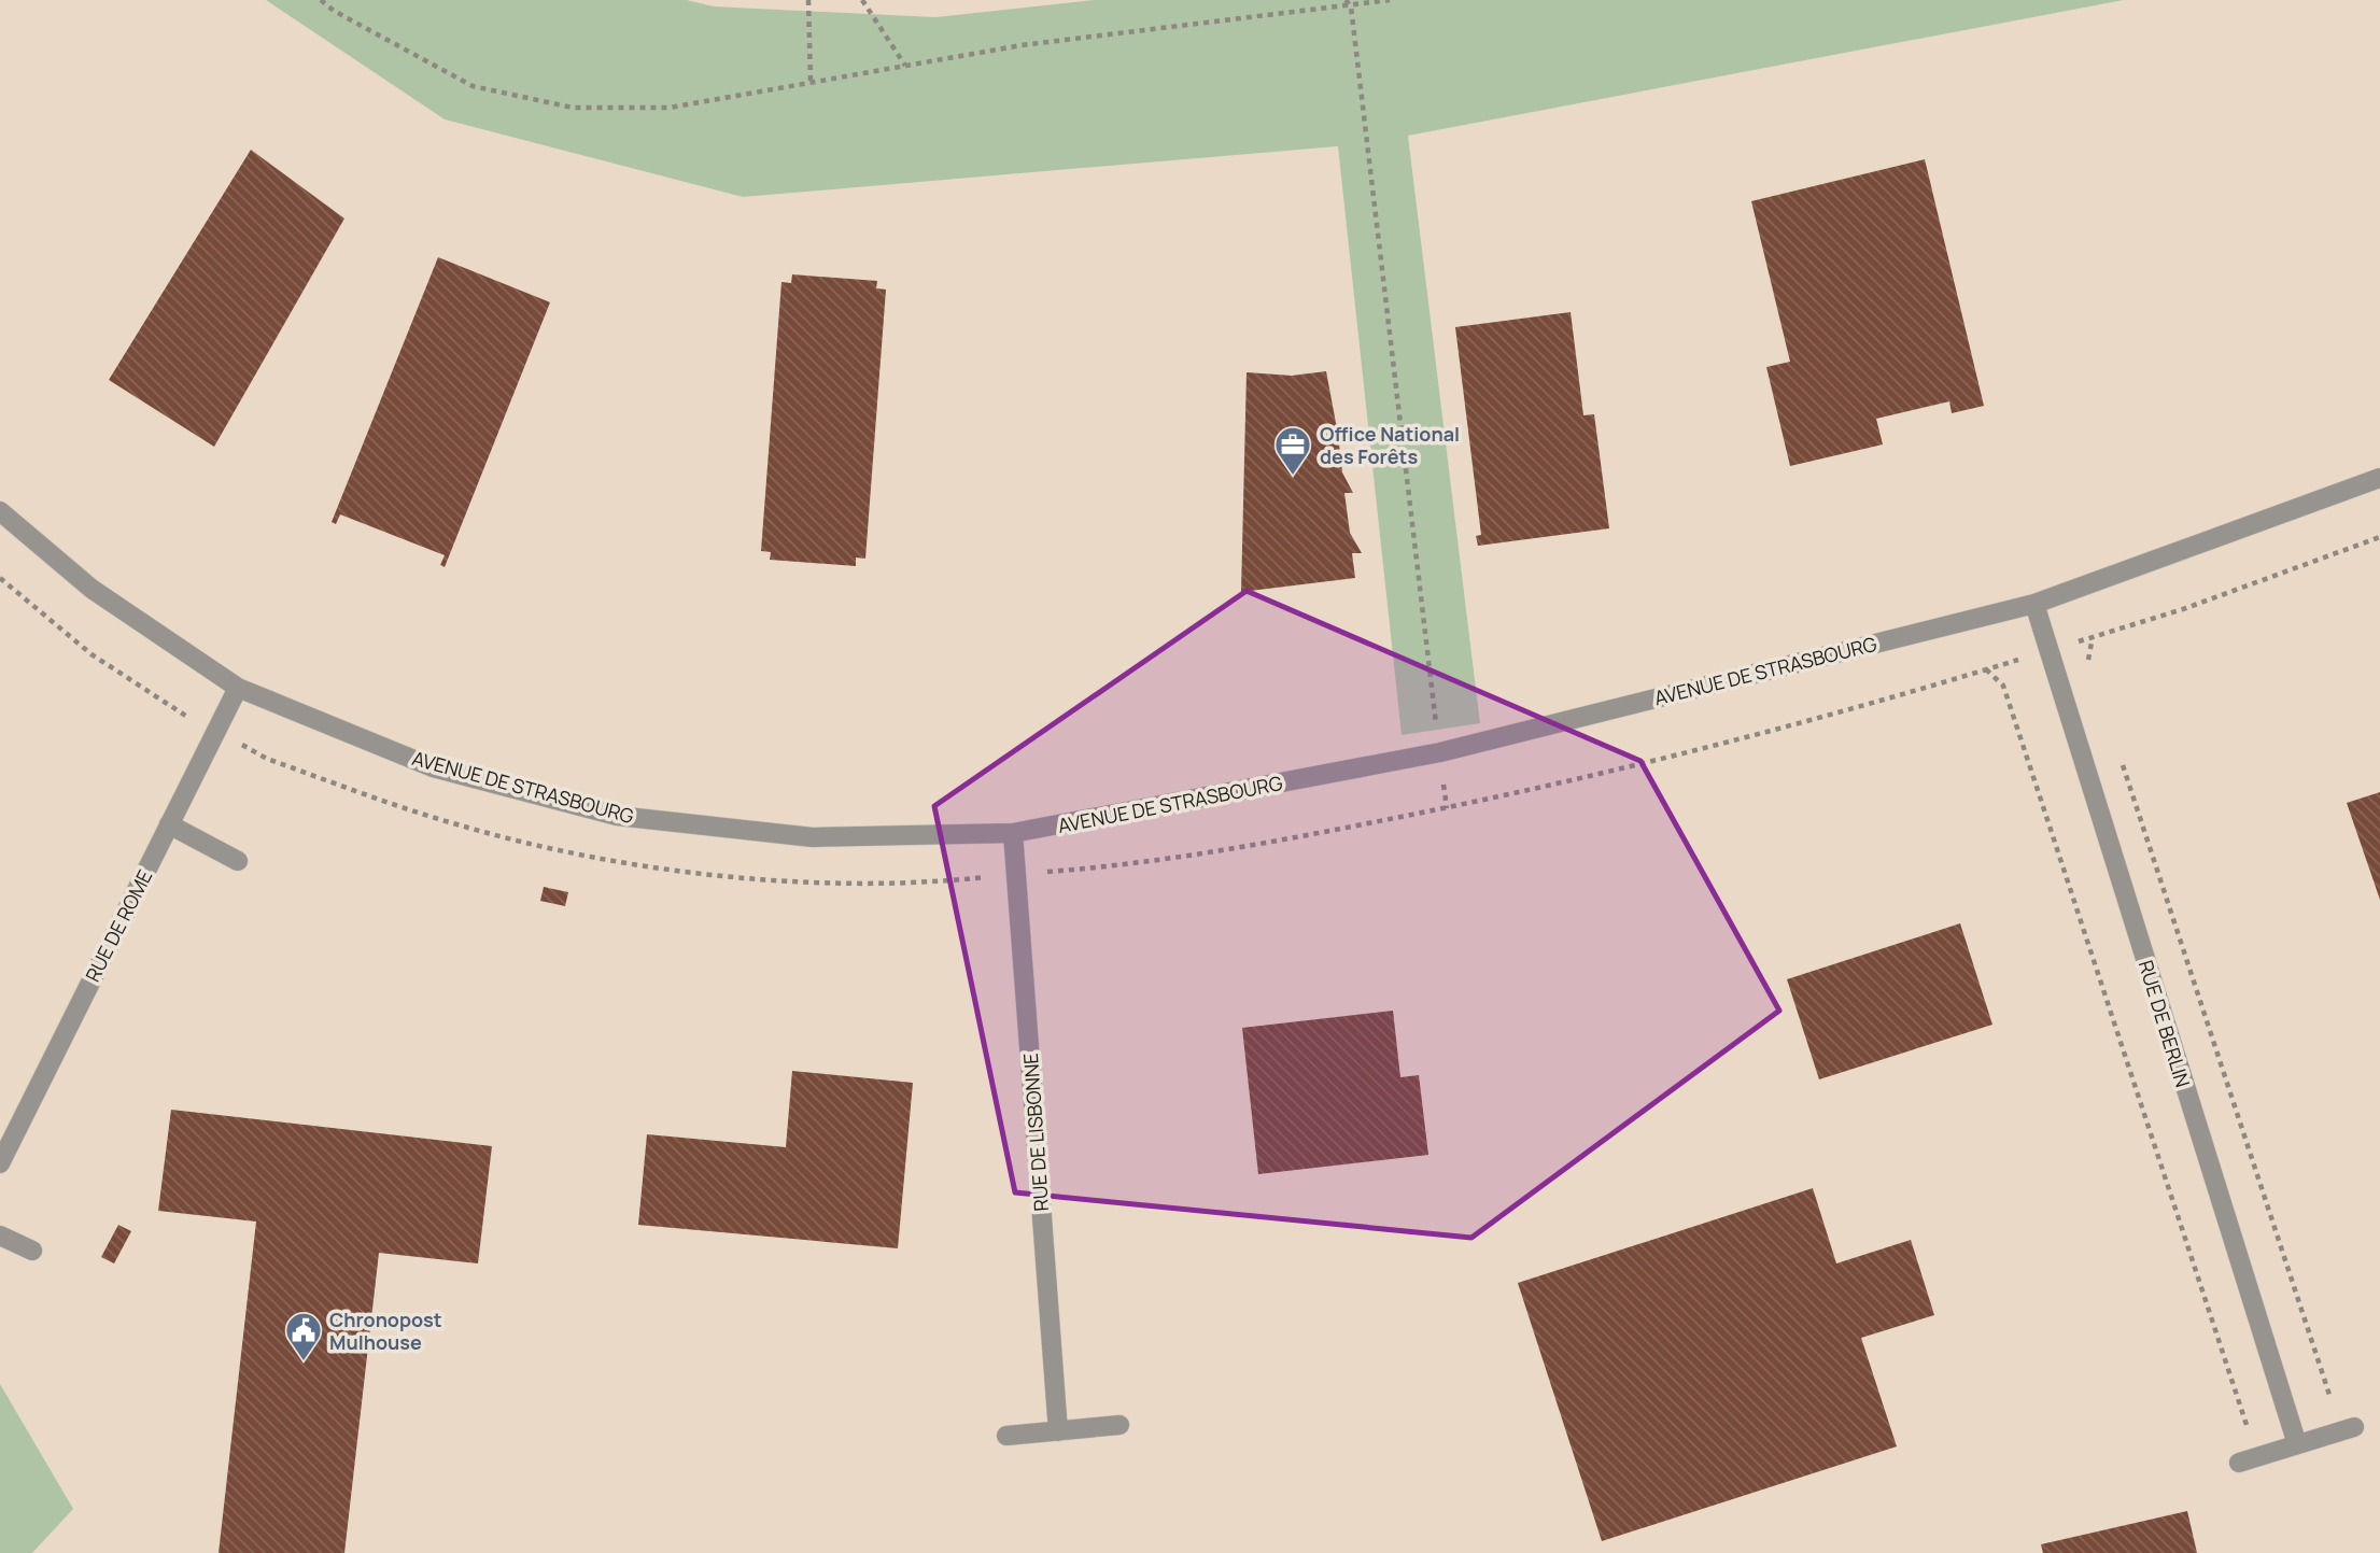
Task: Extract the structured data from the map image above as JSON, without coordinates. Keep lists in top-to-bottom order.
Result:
{
  "streets": {
    "street": [
      "AVENUE DE STRASBOURG",
      "RUE DE ROME",
      "RUE DE BERLIN",
      "RUE DE LISBONNE"
    ]
  },
  "crossings": [
    ["AVENUE DE STRASBOURG", "RUE DE ROME"],
    ["AVENUE DE STRASBOURG", "RUE DE BERLIN"],
    ["AVENUE DE STRASBOURG", "RUE DE LISBONNE"]
  ],
  "places": {
    "office": ["Office National des Forêts"],
    "public building": ["Chronopost Mulhouse"]
  }
}
